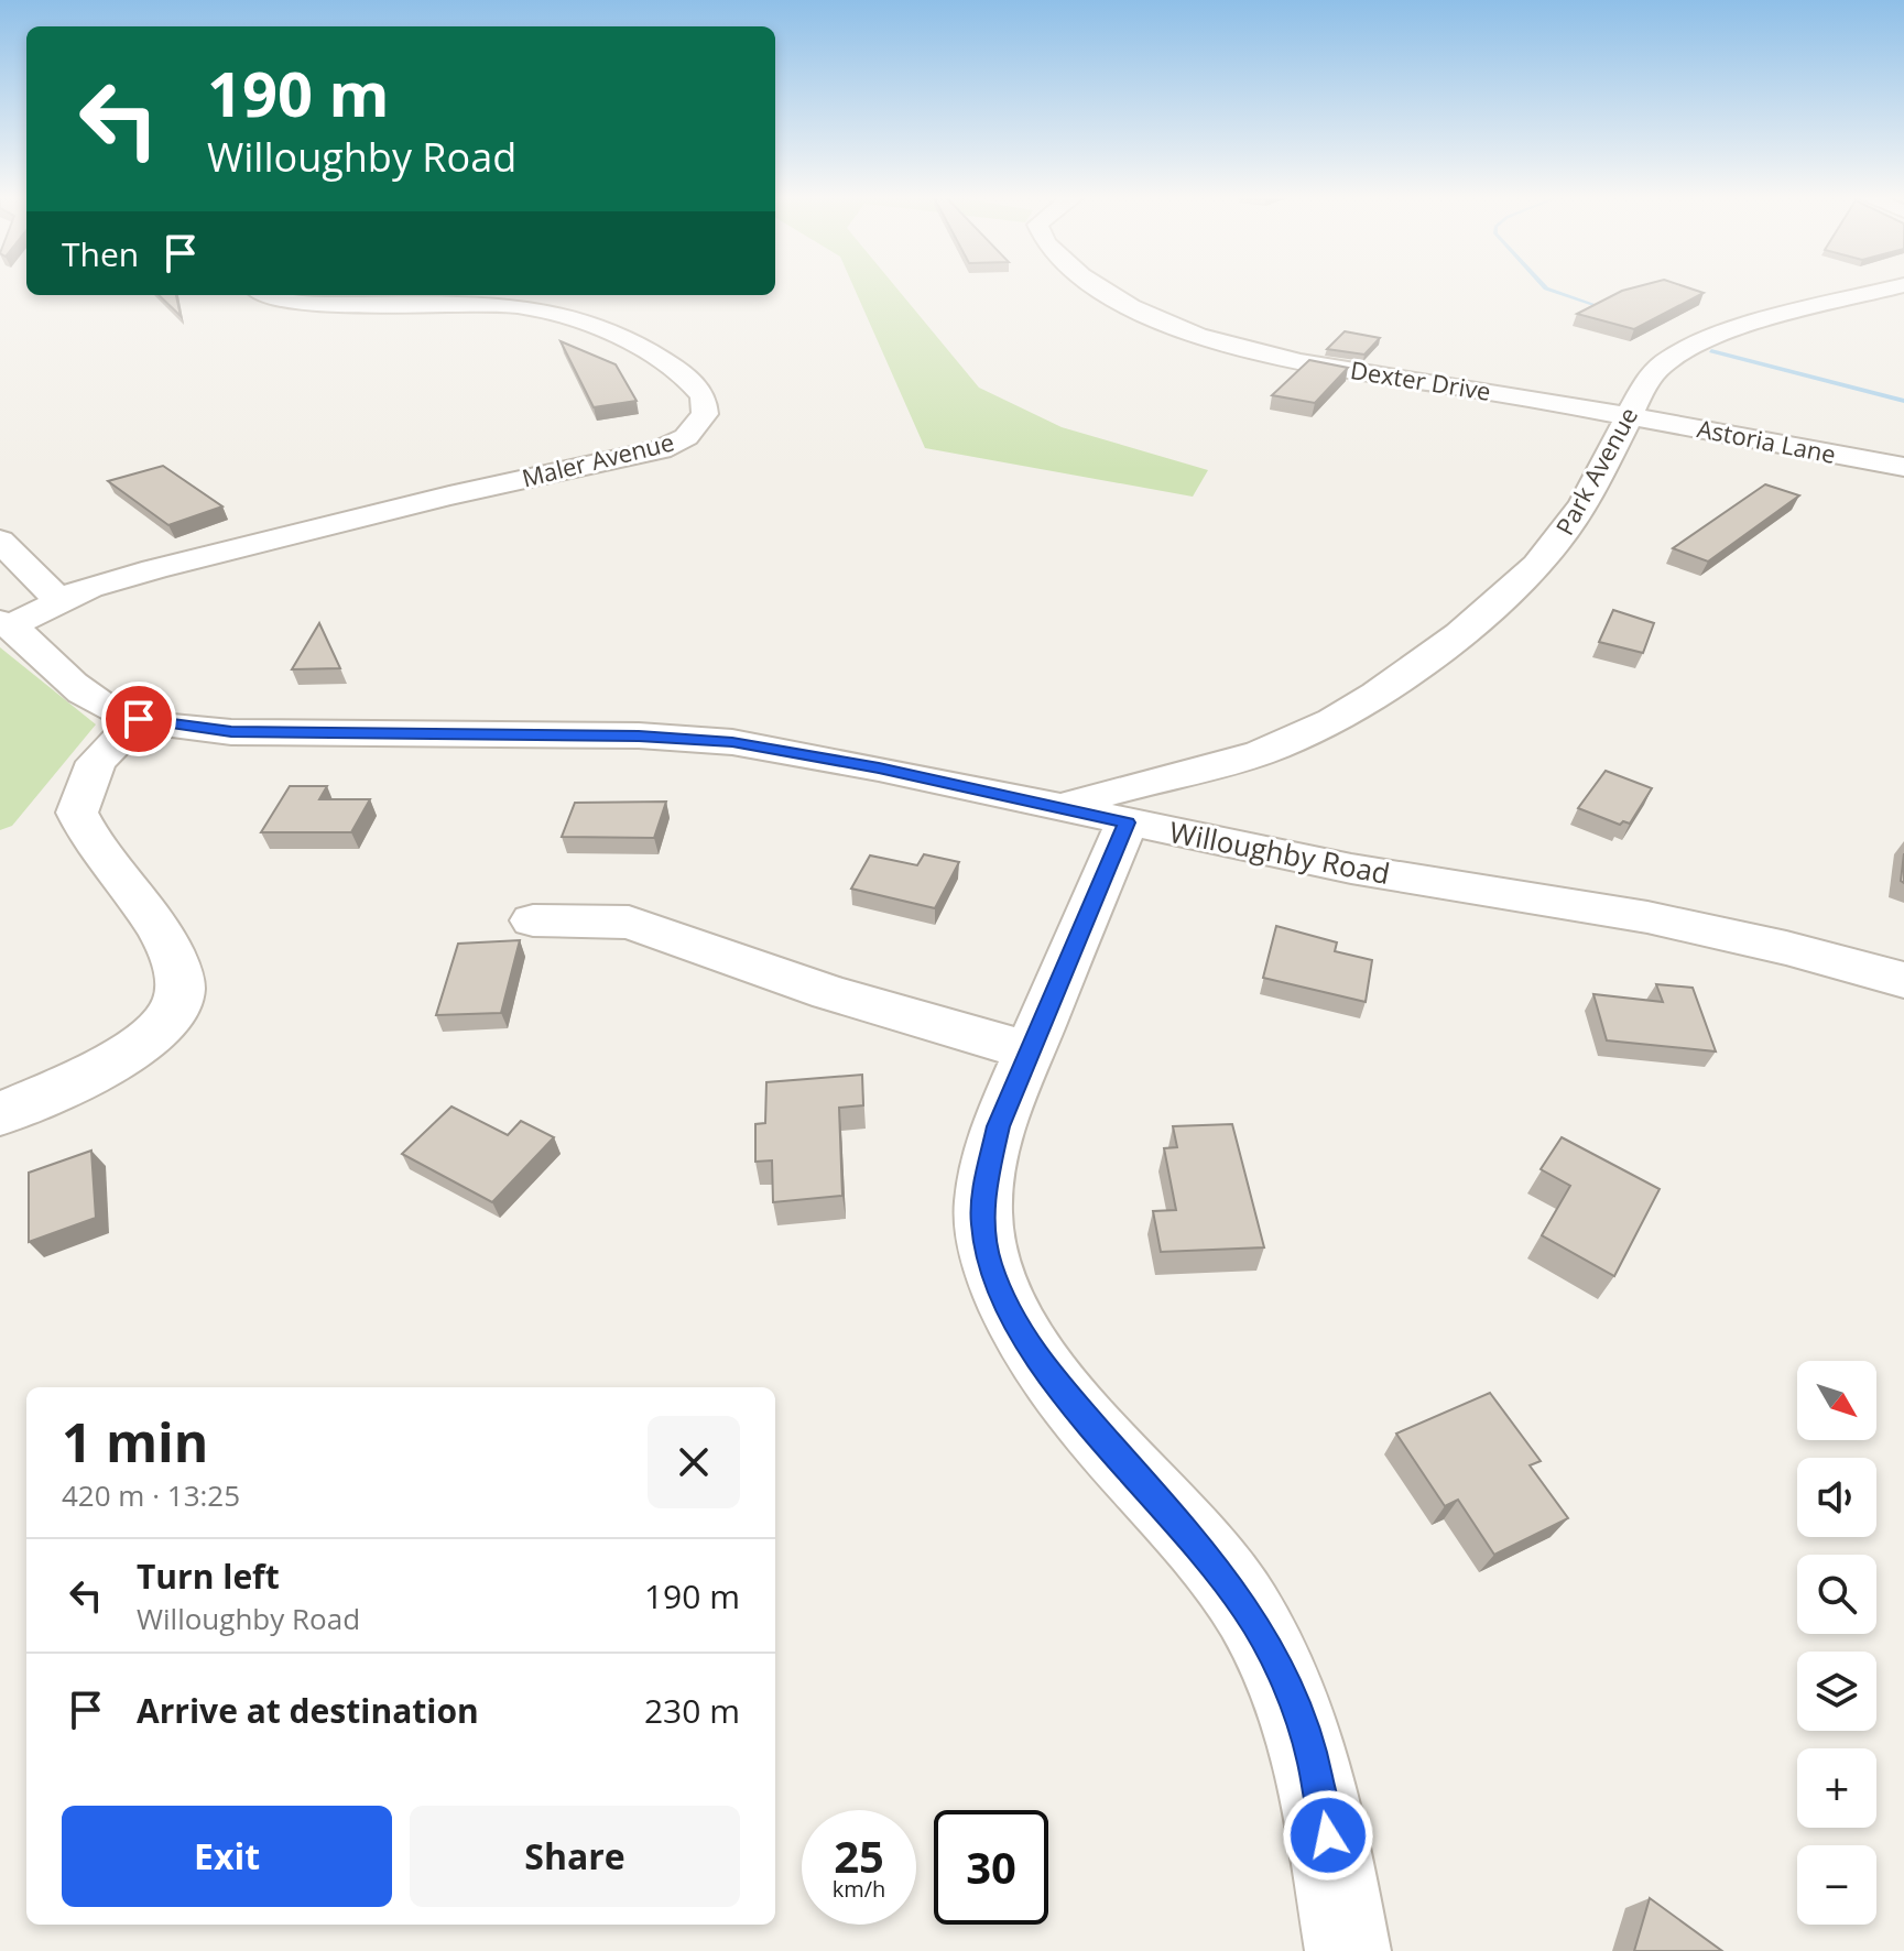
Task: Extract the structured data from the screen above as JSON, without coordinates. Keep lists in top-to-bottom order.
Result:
{
  "streets": {
    "street": [
      "Dexter Drive",
      "Astoria Lane",
      "Maler Avenue",
      "Park Avenue",
      "Willoughby Road"
    ]
  },
  "crossings": [
    ["Dexter Drive", "Astoria Lane"],
    ["Dexter Drive", "Park Avenue"],
    ["Astoria Lane", "Park Avenue"],
    ["Maler Avenue", "Willoughby Road"],
    ["Park Avenue", "Willoughby Road"]
  ],
  "north": "bottom right",
  "page": {
    "turn": ["190 m", "Willoughby Road"],
    "then": "Then",
    "map_buttons": ["+", "−"],
    "heading": ["1 min", "420 m · 13:25"],
    "list": [
      {
        "name": "Turn left",
        "note": "Willoughby Road",
        "value": "190 m"
      },
      {
        "name": "Arrive at destination",
        "value": "230 m"
      }
    ],
    "buttons": ["Exit", "Share"],
    "speed": "25 km/h",
    "limit": "30"
  }
}
